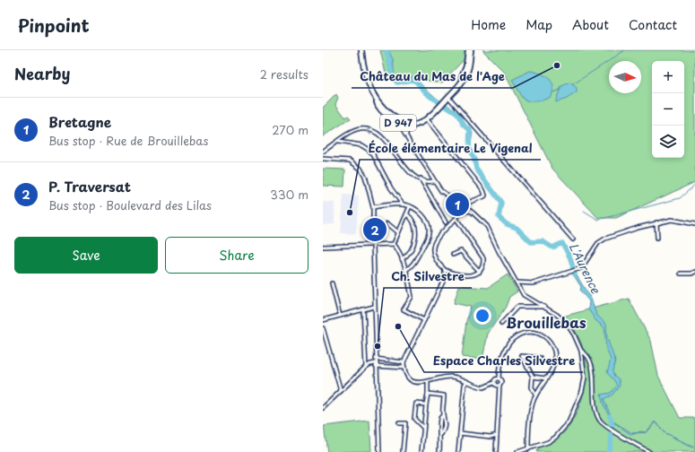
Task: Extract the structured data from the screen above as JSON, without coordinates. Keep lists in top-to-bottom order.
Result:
{
  "streets": {
    "main road": ["D 947"]
  },
  "districts": ["Brouillebas"],
  "water": ["L'Aurence"],
  "places": [
    "Château du Mas de l'Age",
    "École élémentaire Le Vigenal",
    "Espace Charles Silvestre",
    "Ch. Silvestre"
  ],
  "north": "right",
  "page": {
    "header": "Pinpoint",
    "nav": [
      "Home",
      "Map",
      "About",
      "Contact"
    ],
    "heading": ["Nearby", "2 results"],
    "map_buttons": ["+", "−"],
    "list": [
      {
        "mark": "1",
        "name": "Bretagne",
        "note": "Bus stop · Rue de Brouillebas",
        "value": "270 m"
      },
      {
        "mark": "2",
        "name": "P. Traversat",
        "note": "Bus stop · Boulevard des Lilas",
        "value": "330 m"
      }
    ],
    "pins": ["1", "2"],
    "buttons": ["Save", "Share"]
  }
}
